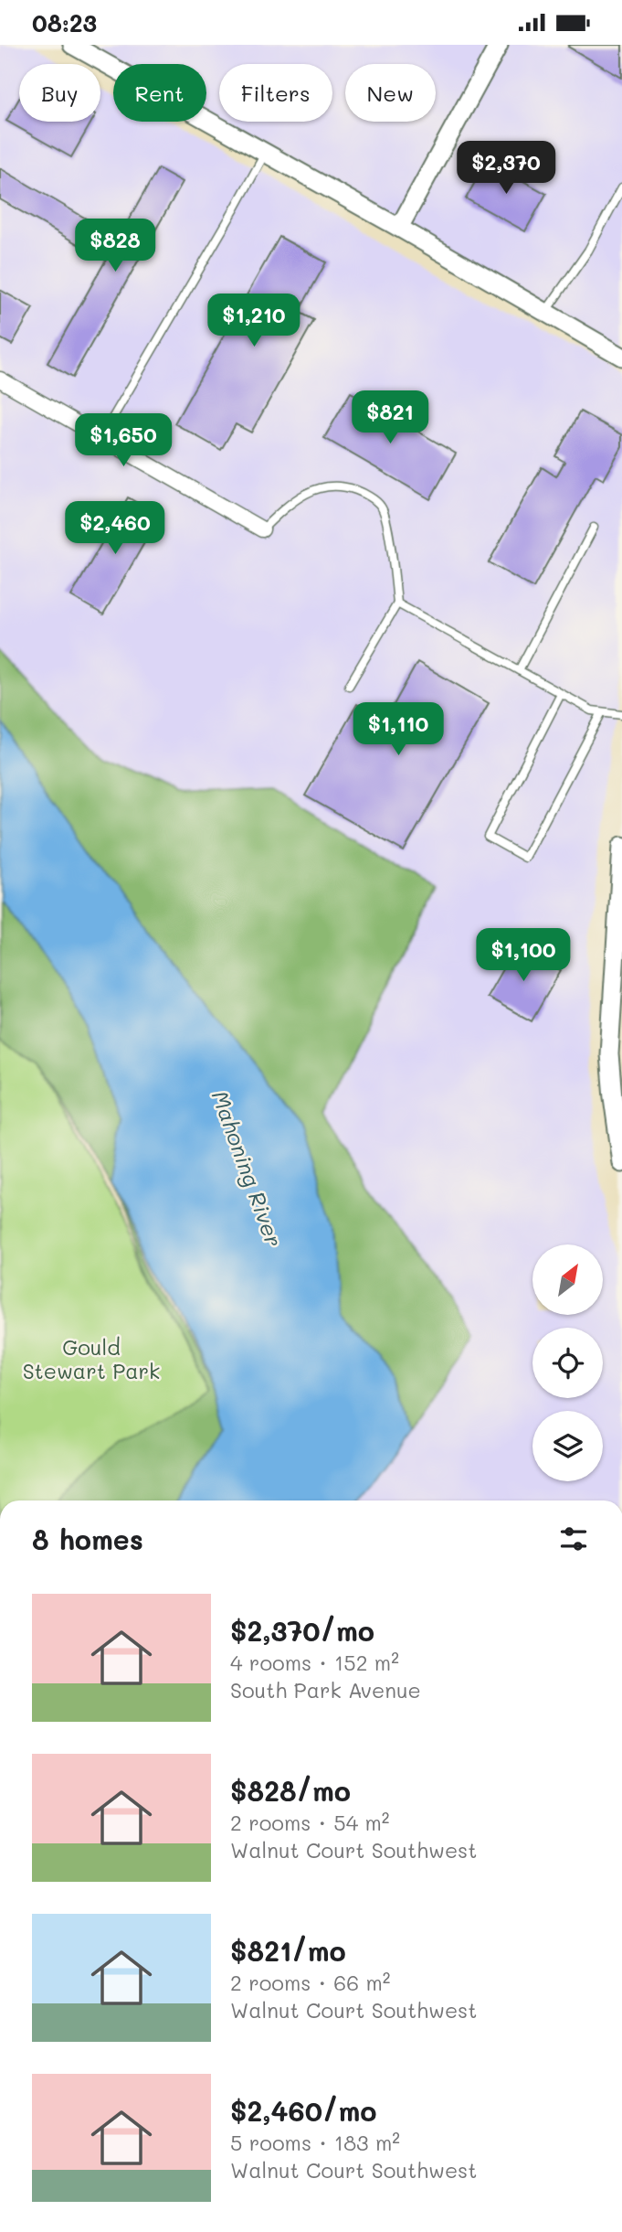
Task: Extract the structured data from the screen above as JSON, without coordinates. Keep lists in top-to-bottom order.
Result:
{
  "water": ["Mahoning River"],
  "parks": ["Gould Stewart Park"],
  "north": "top right",
  "page": {
    "status": "08:23",
    "chip": [
      "Buy",
      "Rent",
      "Filters",
      "New"
    ],
    "price": [
      "$2,370",
      "$828",
      "$1,210",
      "$821",
      "$1,650",
      "$2,460",
      "$1,110",
      "$1,100"
    ],
    "heading": "8 homes",
    "list": [
      {
        "name": "$2,370/mo",
        "note": "4 rooms · 152 m² · South Park Avenue"
      },
      {
        "name": "$828/mo",
        "note": "2 rooms · 54 m² · Walnut Court Southwest"
      },
      {
        "name": "$821/mo",
        "note": "2 rooms · 66 m² · Walnut Court Southwest"
      },
      {
        "name": "$2,460/mo",
        "note": "5 rooms · 183 m² · Walnut Court Southwest"
      }
    ]
  }
}
